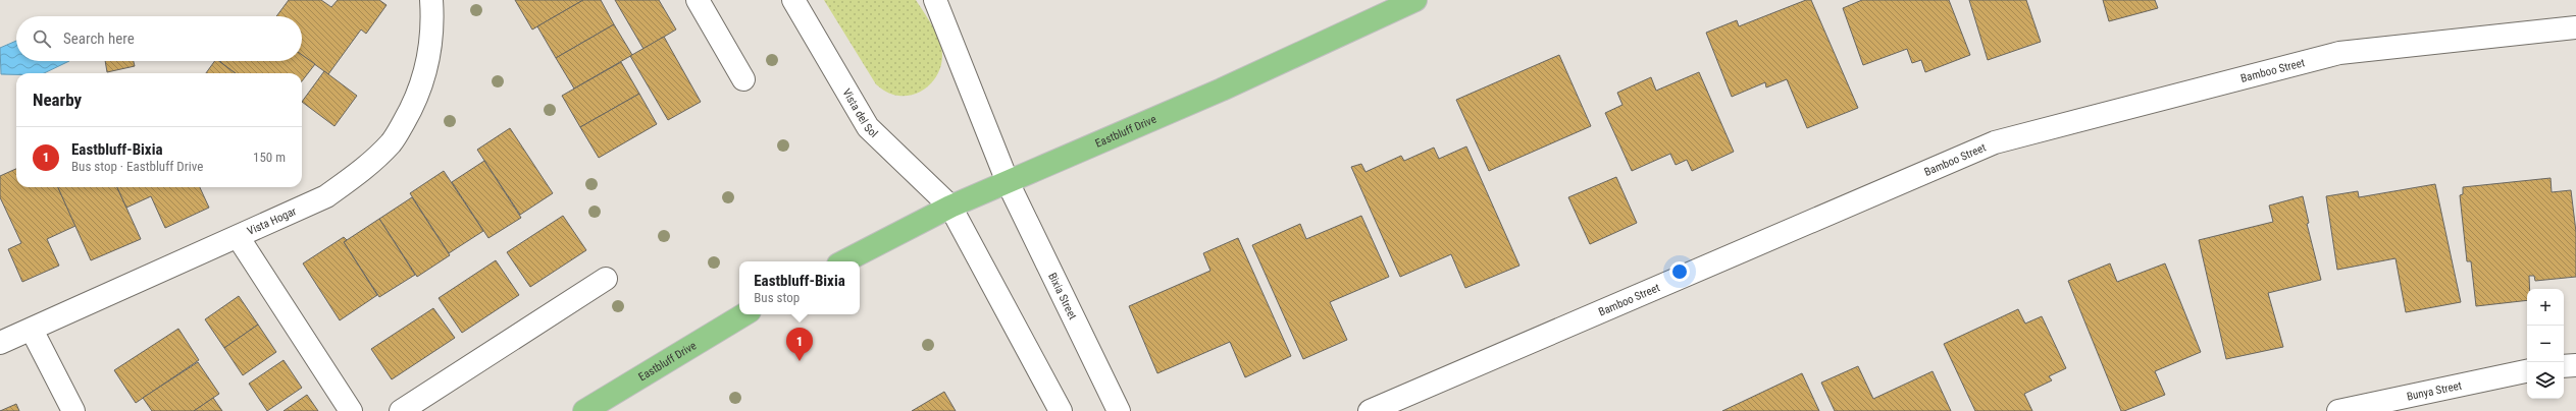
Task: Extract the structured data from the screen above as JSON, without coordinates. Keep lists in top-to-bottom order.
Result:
{
  "streets": {
    "main road": ["Eastbluff Drive"],
    "street": [
      "Bamboo Street",
      "Vista del Sol",
      "Vista Hogar",
      "Bixia Street",
      "Bunya Street"
    ]
  },
  "crossings": [
    ["Vista del Sol", "Eastbluff Drive"],
    ["Eastbluff Drive", "Bixia Street"]
  ],
  "page": {
    "search": "Search here",
    "heading": "Nearby",
    "list": [
      {
        "mark": "1",
        "name": "Eastbluff-Bixia",
        "note": "Bus stop · Eastbluff Drive",
        "value": "150 m"
      }
    ],
    "popup": ["Eastbluff-Bixia", "Bus stop"],
    "map_buttons": ["+", "−"],
    "pins": "1"
  }
}
